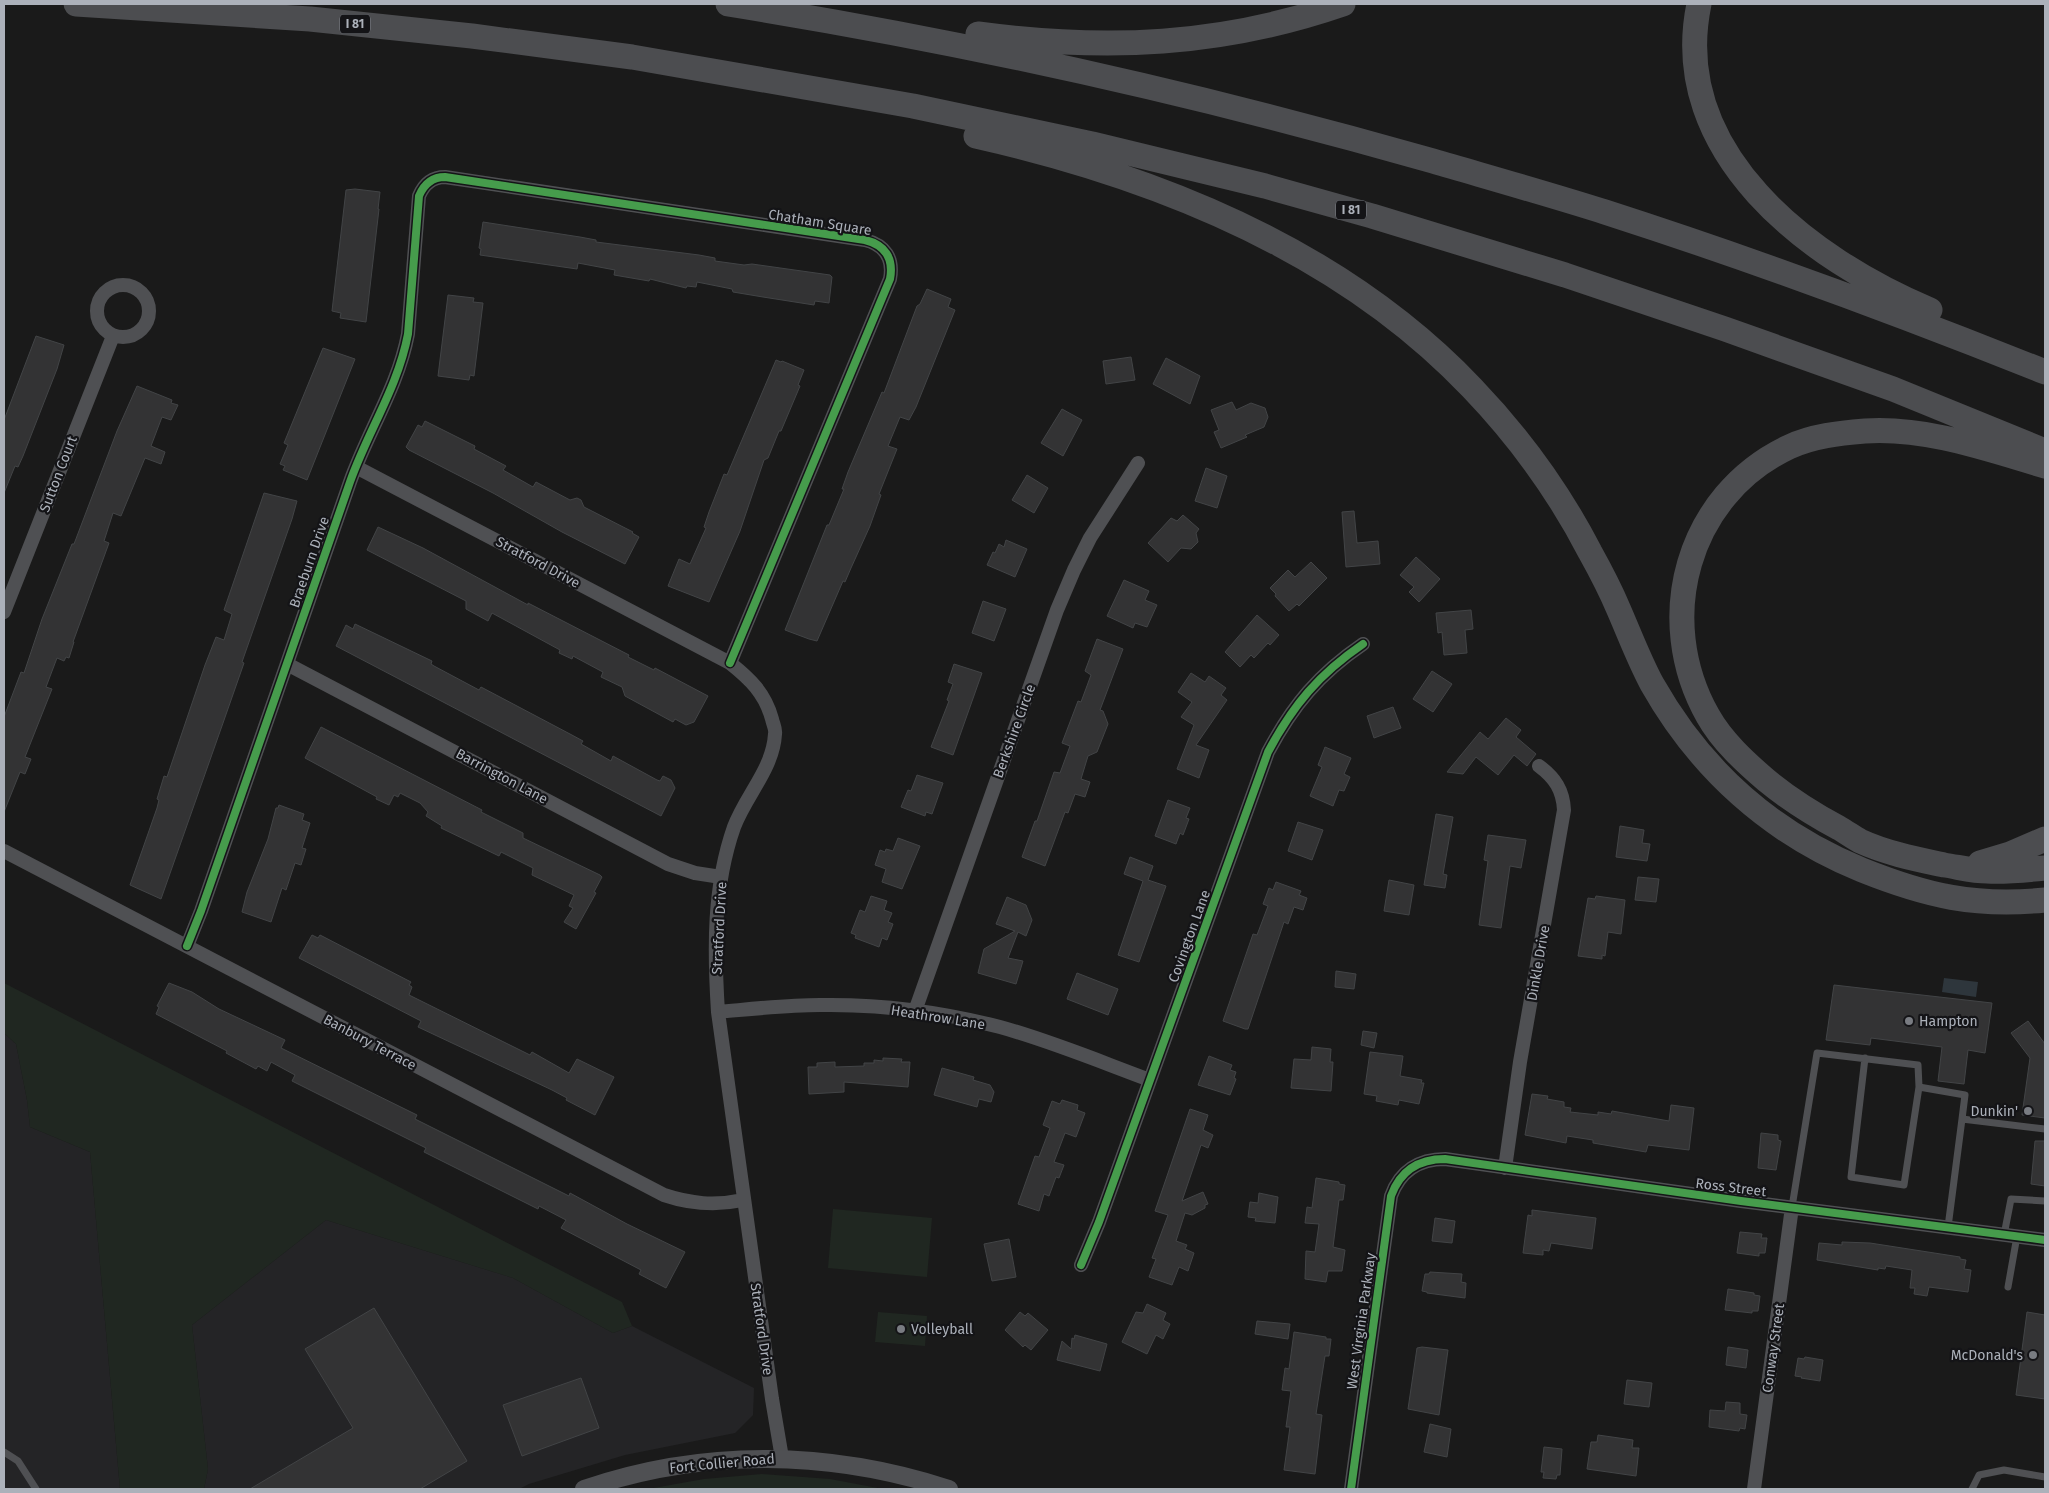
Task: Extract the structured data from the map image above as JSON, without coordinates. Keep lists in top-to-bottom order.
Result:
{
  "streets": {
    "highway": ["I 81"],
    "street": [
      "Chatham Square",
      "Sutton Court",
      "Braeburn Drive",
      "Stratford Drive",
      "Berkshire Circle",
      "Barrington Lane",
      "Covington Lane",
      "Dinkle Drive",
      "Heathrow Lane",
      "Banbury Terrace",
      "Ross Street",
      "West Virginia Parkway",
      "Conway Street",
      "Fort Collier Road"
    ]
  },
  "crossings": [
    ["Chatham Square", "Braeburn Drive"],
    ["Chatham Square", "Stratford Drive"],
    ["Braeburn Drive", "Stratford Drive"],
    ["Braeburn Drive", "Barrington Lane"],
    ["Braeburn Drive", "Banbury Terrace"],
    ["Stratford Drive", "Barrington Lane"],
    ["Stratford Drive", "Heathrow Lane"],
    ["Stratford Drive", "Banbury Terrace"],
    ["Stratford Drive", "Fort Collier Road"],
    ["Berkshire Circle", "Heathrow Lane"],
    ["Covington Lane", "Heathrow Lane"],
    ["Dinkle Drive", "Ross Street"],
    ["Ross Street", "West Virginia Parkway"],
    ["Ross Street", "Conway Street"]
  ],
  "places": [
    "Hampton",
    "Dunkin'",
    "Volleyball",
    "McDonald's"
  ]
}
